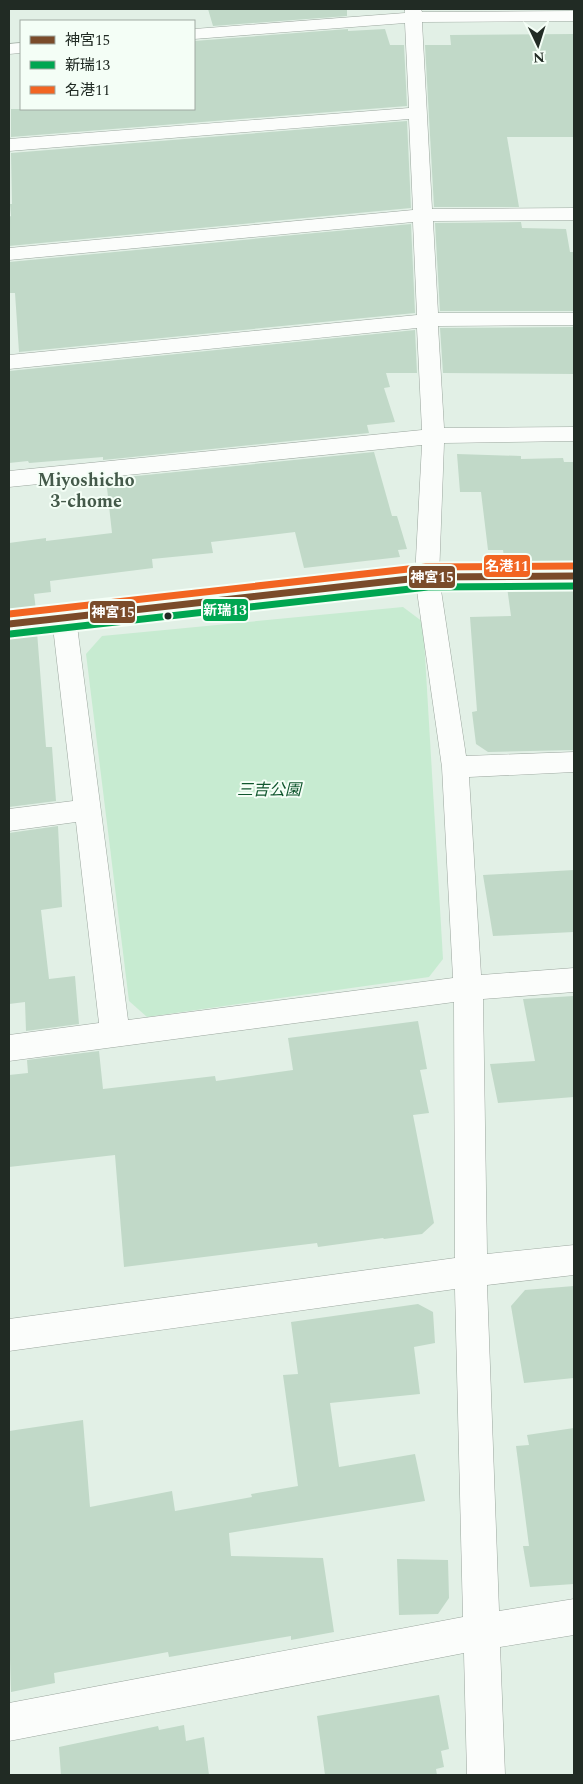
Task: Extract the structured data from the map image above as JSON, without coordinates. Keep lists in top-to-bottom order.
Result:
{
  "districts": ["Miyoshicho 3-chome"],
  "parks": ["三吉公園"],
  "lines": ["transit line 名港11", "transit line 神宮15", "transit line 新瑞13"],
  "legend": ["神宮15", "新瑞13", "名港11"],
  "north": "bottom"
}
